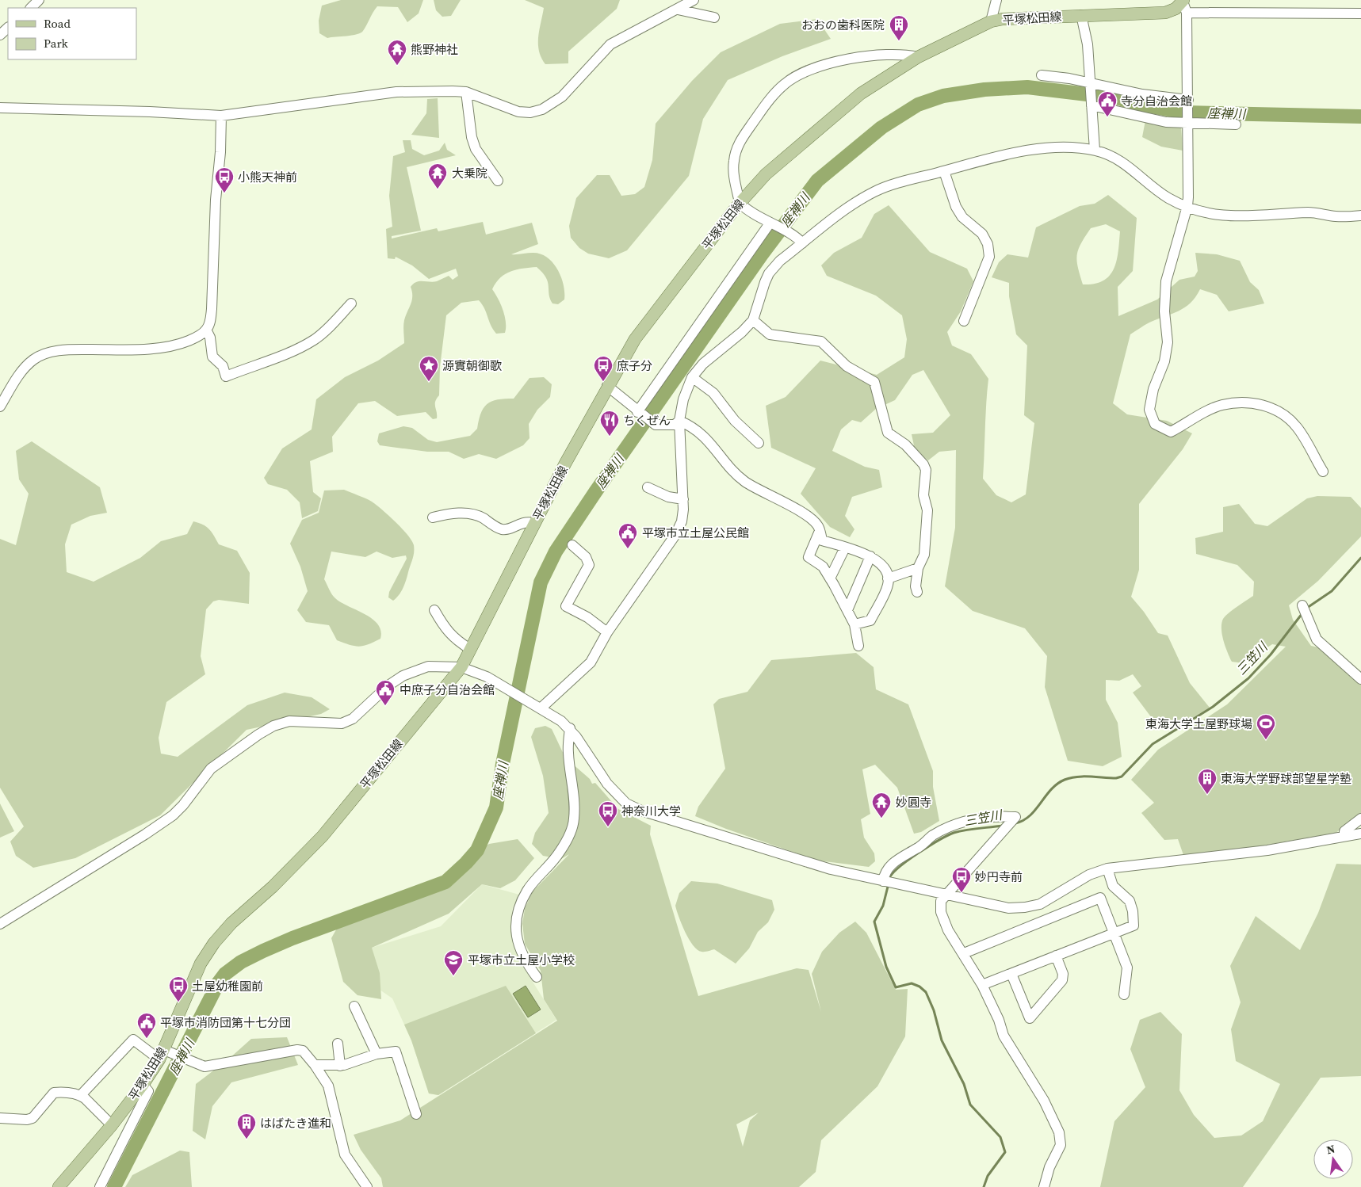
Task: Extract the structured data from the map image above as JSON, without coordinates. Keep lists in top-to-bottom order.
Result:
{
  "streets": {
    "main road": ["平塚松田線"]
  },
  "water": ["座禅川", "三笠川"],
  "places": {
    "building": ["おおの歯科医院", "東海大学野球部望星学塾", "はばたき進和"],
    "temple": ["熊野神社", "大乗院", "妙圓寺"],
    "public building": [
      "寺分自治会館",
      "平塚市立土屋公民館",
      "中庶子分自治会館",
      "平塚市消防団第十七分団"
    ],
    "bus stop": [
      "小熊天神前",
      "庶子分",
      "神奈川大学",
      "妙円寺前",
      "土屋幼稚園前"
    ],
    "place": ["源實朝御歌"],
    "restaurant": ["ちくぜん"],
    "sports": ["東海大学土屋野球場"],
    "school or university": ["平塚市立土屋小学校"]
  },
  "legend": ["Road", "Park"],
  "north": "top"
}
